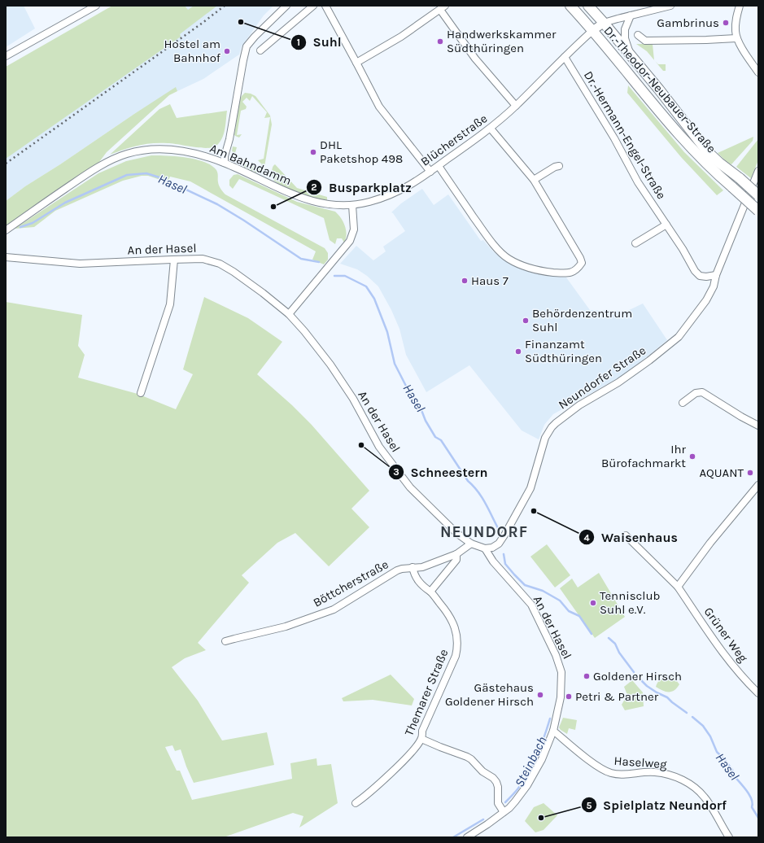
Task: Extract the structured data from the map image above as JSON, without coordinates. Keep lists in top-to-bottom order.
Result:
{
  "streets": {
    "main road": ["Dr.-Theodor-Neubauer-Straße"],
    "street": [
      "Dr.-Hermann-Engel-Straße",
      "Blücherstraße",
      "Am Bahndamm",
      "An der Hasel",
      "Neundorfer Straße",
      "Böttcherstraße",
      "Grüner Weg",
      "Themarer Straße",
      "Haselweg"
    ]
  },
  "crossings": [
    ["Dr.-Theodor-Neubauer-Straße", "Blücherstraße"],
    ["Dr.-Hermann-Engel-Straße", "Blücherstraße"],
    ["Dr.-Hermann-Engel-Straße", "Neundorfer Straße"],
    ["Blücherstraße", "Am Bahndamm"],
    ["An der Hasel", "Neundorfer Straße"],
    ["An der Hasel", "Böttcherstraße"],
    ["An der Hasel", "Haselweg"],
    ["Böttcherstraße", "Themarer Straße"]
  ],
  "districts": ["NEUNDORF"],
  "water": ["Hasel", "Steinbach"],
  "places": [
    "Suhl",
    "Gambrinus",
    "Handwerkskammer Südthüringen",
    "Hostel am Bahnhof",
    "DHL Paketshop 498",
    "Busparkplatz",
    "Haus 7",
    "Behördenzentrum Suhl",
    "Finanzamt Südthüringen",
    "Schneestern",
    "Ihr Bürofachmarkt",
    "AQUANT",
    "Waisenhaus",
    "Tennisclub Suhl e.V.",
    "Goldener Hirsch",
    "Gästehaus Goldener Hirsch",
    "Petri & Partner",
    "Spielplatz Neundorf"
  ]
}
